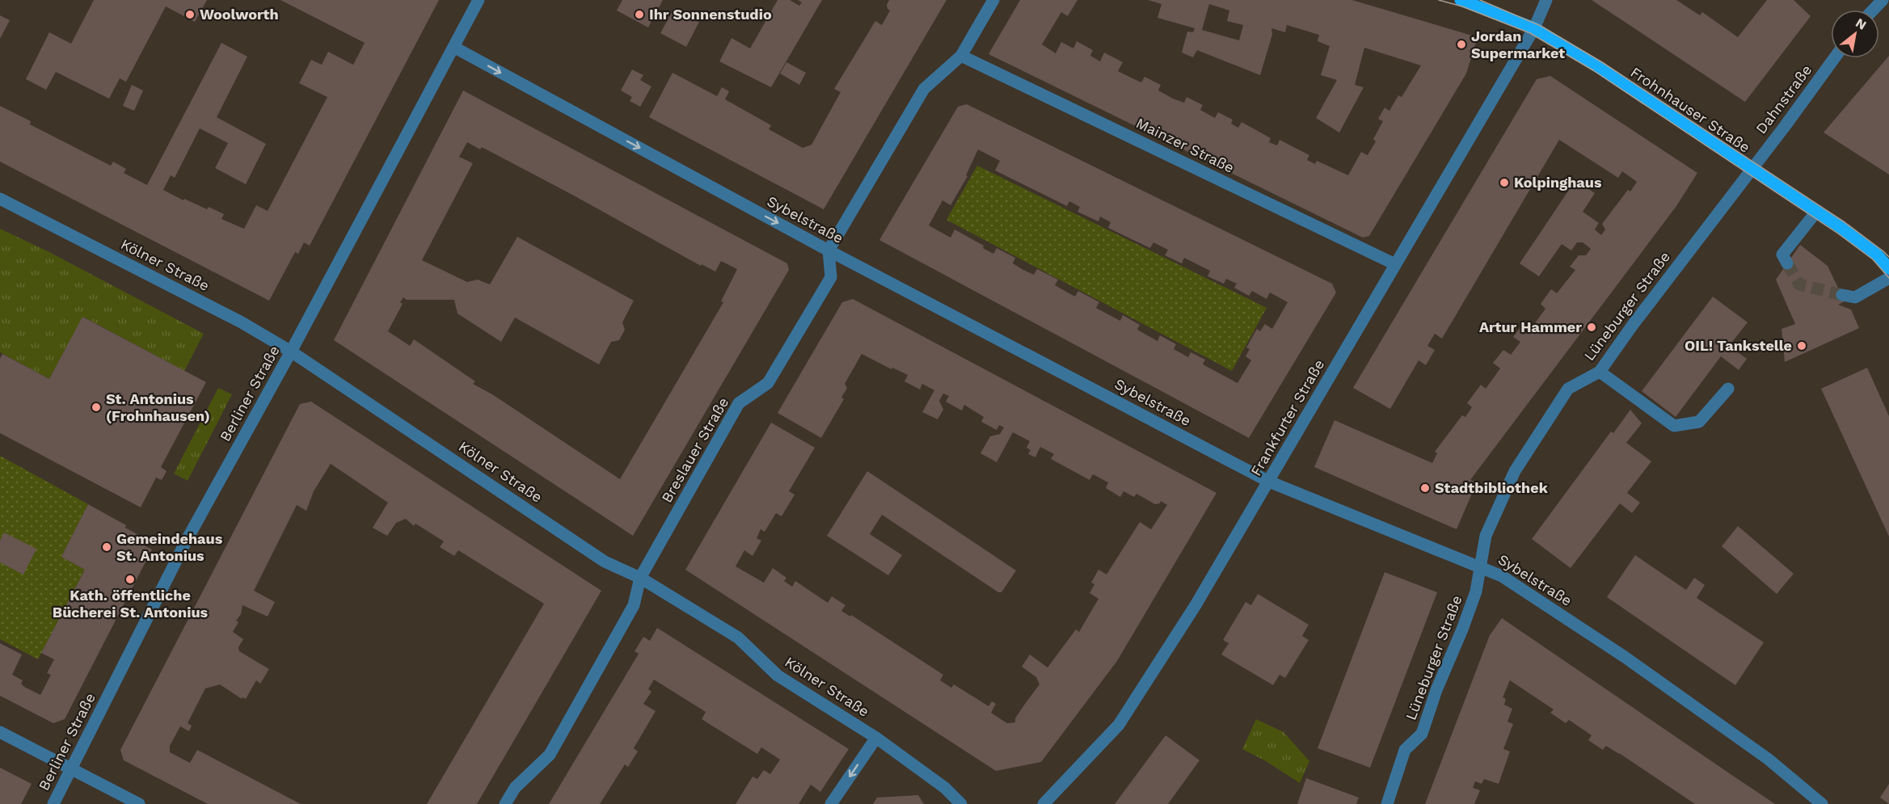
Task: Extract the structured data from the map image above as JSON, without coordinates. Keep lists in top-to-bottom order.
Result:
{
  "streets": {
    "main road": ["Frohnhauser Straße"],
    "street": [
      "Dahnstraße",
      "Mainzer Straße",
      "Sybelstraße",
      "Kölner Straße",
      "Lüneburger Straße",
      "Berliner Straße",
      "Frankfurter Straße",
      "Breslauer Straße"
    ]
  },
  "crossings": [
    ["Dahnstraße", "Frohnhauser Straße"],
    ["Dahnstraße", "Lüneburger Straße"],
    ["Frohnhauser Straße", "Lüneburger Straße"],
    ["Frohnhauser Straße", "Frankfurter Straße"],
    ["Mainzer Straße", "Frankfurter Straße"],
    ["Sybelstraße", "Lüneburger Straße"],
    ["Sybelstraße", "Berliner Straße"],
    ["Sybelstraße", "Frankfurter Straße"],
    ["Sybelstraße", "Breslauer Straße"],
    ["Kölner Straße", "Berliner Straße"],
    ["Kölner Straße", "Breslauer Straße"]
  ],
  "places": [
    "Woolworth",
    "Ihr Sonnenstudio",
    "Jordan Supermarket",
    "Kolpinghaus",
    "Artur Hammer",
    "OIL! Tankstelle",
    "St. Antonius (Frohnhausen)",
    "Stadtbibliothek",
    "Gemeindehaus St. Antonius",
    "Kath. öffentliche Bücherei St. Antonius"
  ],
  "north": "top right"
}
